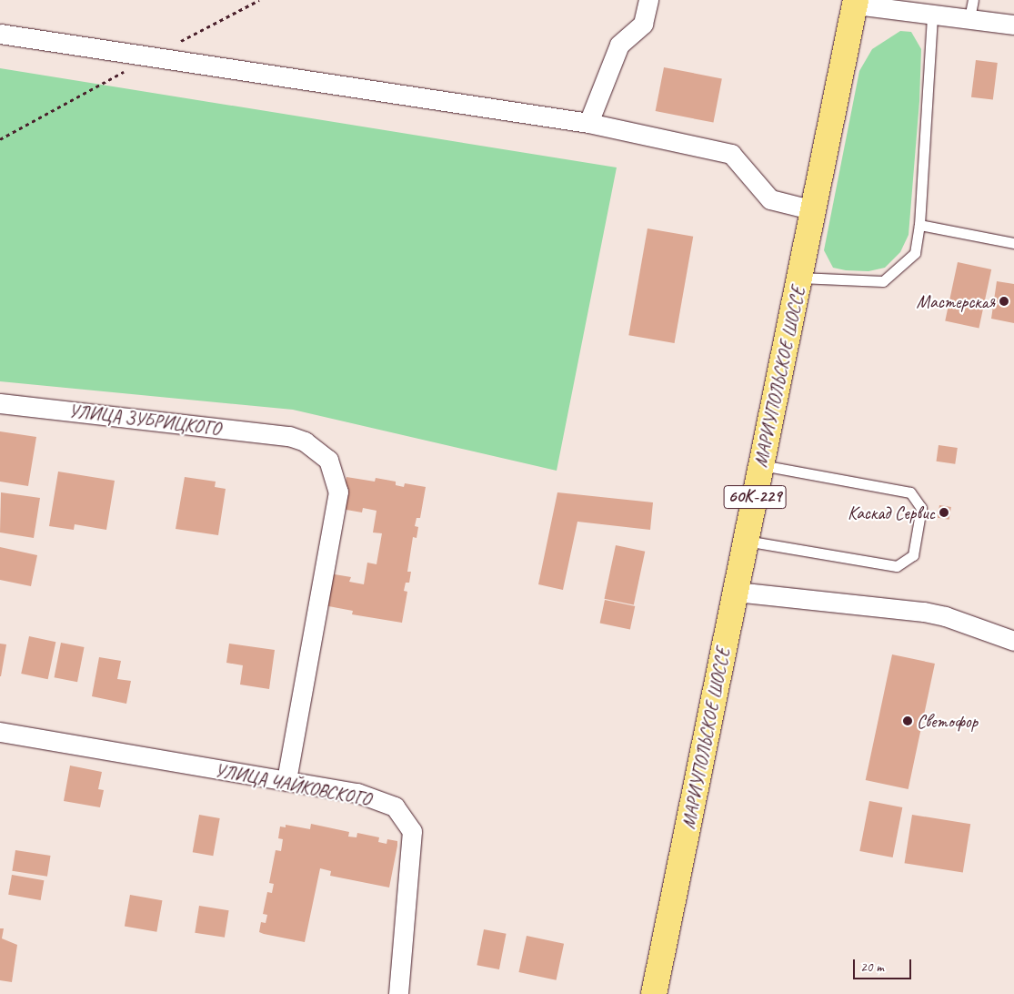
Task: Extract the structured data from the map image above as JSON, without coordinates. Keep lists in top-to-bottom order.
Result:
{
  "streets": {
    "main road": ["МАРИУПОЛЬСКОЕ ШОССЕ", "60К-229"],
    "street": ["УЛИЦА ЗУБРИЦКОГО", "УЛИЦА ЧАЙКОВСКОГО"]
  },
  "crossings": [
    ["УЛИЦА ЗУБРИЦКОГО", "УЛИЦА ЧАЙКОВСКОГО"]
  ],
  "places": ["Мастерская", "Каскад Сервис", "Светофор"],
  "scale_bar": "20 m"
}
